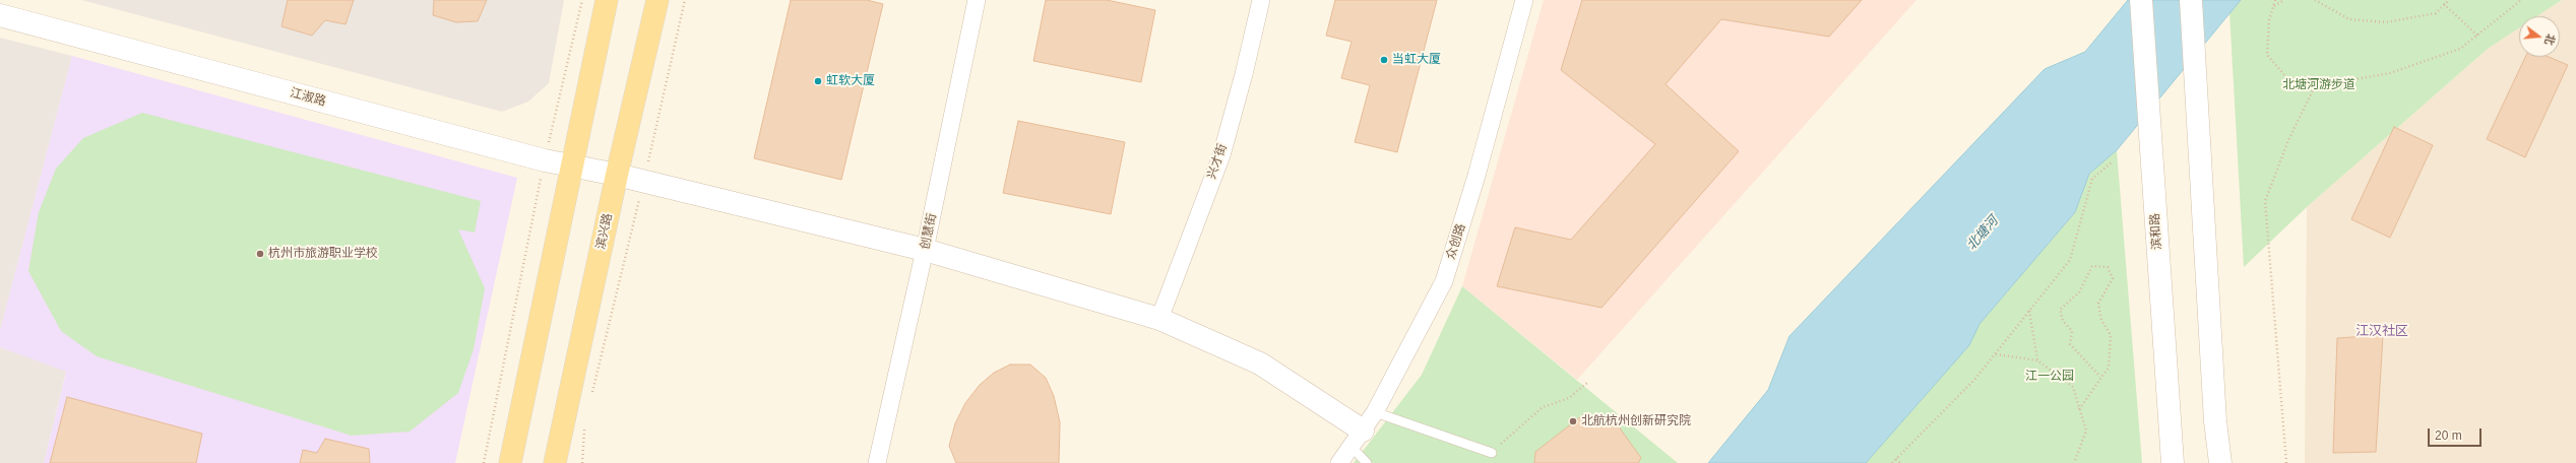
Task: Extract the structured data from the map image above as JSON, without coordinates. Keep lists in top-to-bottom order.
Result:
{
  "streets": {
    "main road": ["滨兴路"],
    "street": [
      "江淑路",
      "兴才街",
      "创慧街",
      "滨和路",
      "众创路"
    ]
  },
  "crossings": [
    ["江淑路", "兴才街"],
    ["江淑路", "滨兴路"],
    ["江淑路", "创慧街"],
    ["江淑路", "众创路"]
  ],
  "districts": ["江汉社区"],
  "water": ["北塘河"],
  "parks": ["北塘河游步道", "江一公园"],
  "places": [
    "当虹大厦",
    "虹软大厦",
    "杭州市旅游职业学校",
    "北航杭州创新研究院"
  ],
  "scale_bar": "20 m",
  "north": "right"
}
